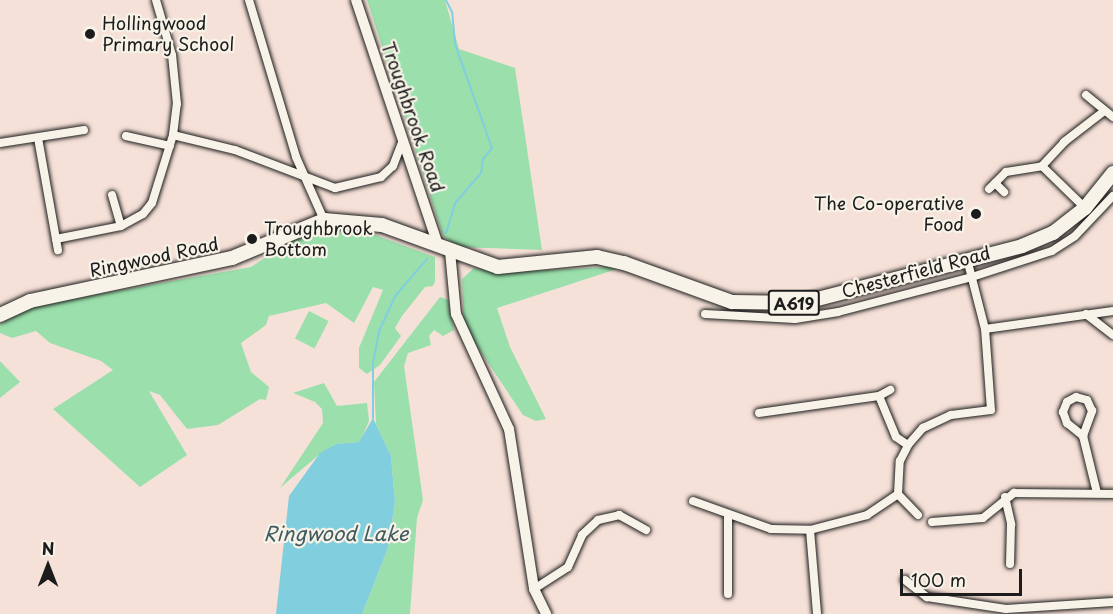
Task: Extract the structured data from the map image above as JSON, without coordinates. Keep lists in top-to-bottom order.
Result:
{
  "streets": {
    "highway": ["Ringwood Road", "Chesterfield Road", "A619"],
    "street": ["Troughbrook Road"]
  },
  "crossings": [
    ["Troughbrook Road", "Ringwood Road"],
    ["Troughbrook Road", "Chesterfield Road"],
    ["Ringwood Road", "Chesterfield Road"]
  ],
  "water": ["Ringwood Lake"],
  "places": ["Hollingwood Primary School", "The Co-operative Food", "Troughbrook Bottom"],
  "scale_bar": "100 m",
  "north": "top"
}
